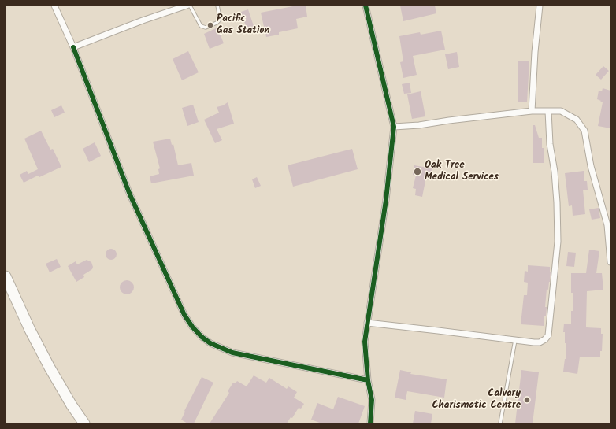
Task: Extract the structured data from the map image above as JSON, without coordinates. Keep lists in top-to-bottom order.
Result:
{
  "places": ["Pacific Gas Station", "Oak Tree Medical Services", "Calvary Charismatic Centre"]
}
